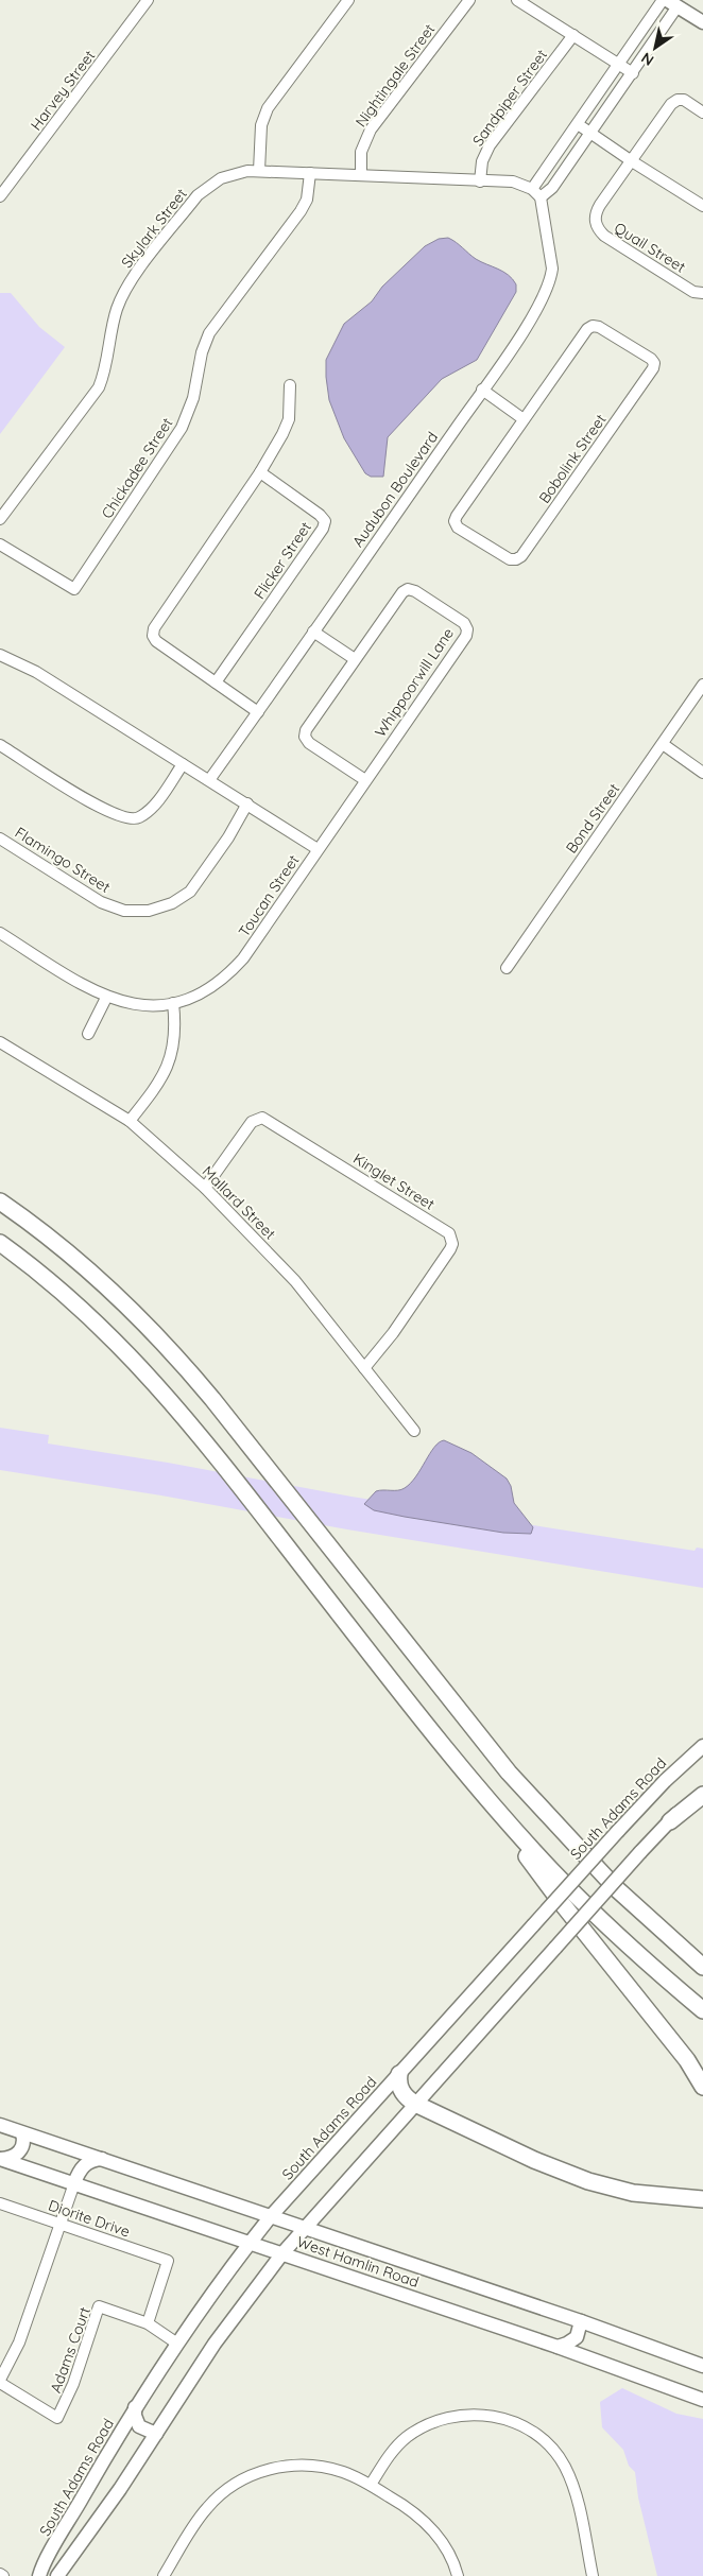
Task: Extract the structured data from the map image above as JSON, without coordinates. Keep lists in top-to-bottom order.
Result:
{
  "streets": {
    "main road": ["South Adams Road", "West Hamlin Road"],
    "street": [
      "Nightingale Street",
      "Harvey Street",
      "Sandpiper Street",
      "Skylark Street",
      "Quail Street",
      "Bobolink Street",
      "Chickadee Street",
      "Audubon Boulevard",
      "Flicker Street",
      "Whippoorwill Lane",
      "Bond Street",
      "Flamingo Street",
      "Toucan Street",
      "Kinglet Street",
      "Mallard Street",
      "Diorite Drive",
      "Adams Court"
    ]
  },
  "crossings": [
    ["Nightingale Street", "Skylark Street"],
    ["Sandpiper Street", "Skylark Street"],
    ["Skylark Street", "Chickadee Street"],
    ["Audubon Boulevard", "Toucan Street"],
    ["Whippoorwill Lane", "Toucan Street"],
    ["Flamingo Street", "Toucan Street"],
    ["Kinglet Street", "Mallard Street"],
    ["South Adams Road", "West Hamlin Road"],
    ["South Adams Road", "Adams Court"],
    ["Diorite Drive", "Adams Court"]
  ],
  "north": "bottom left"
}
